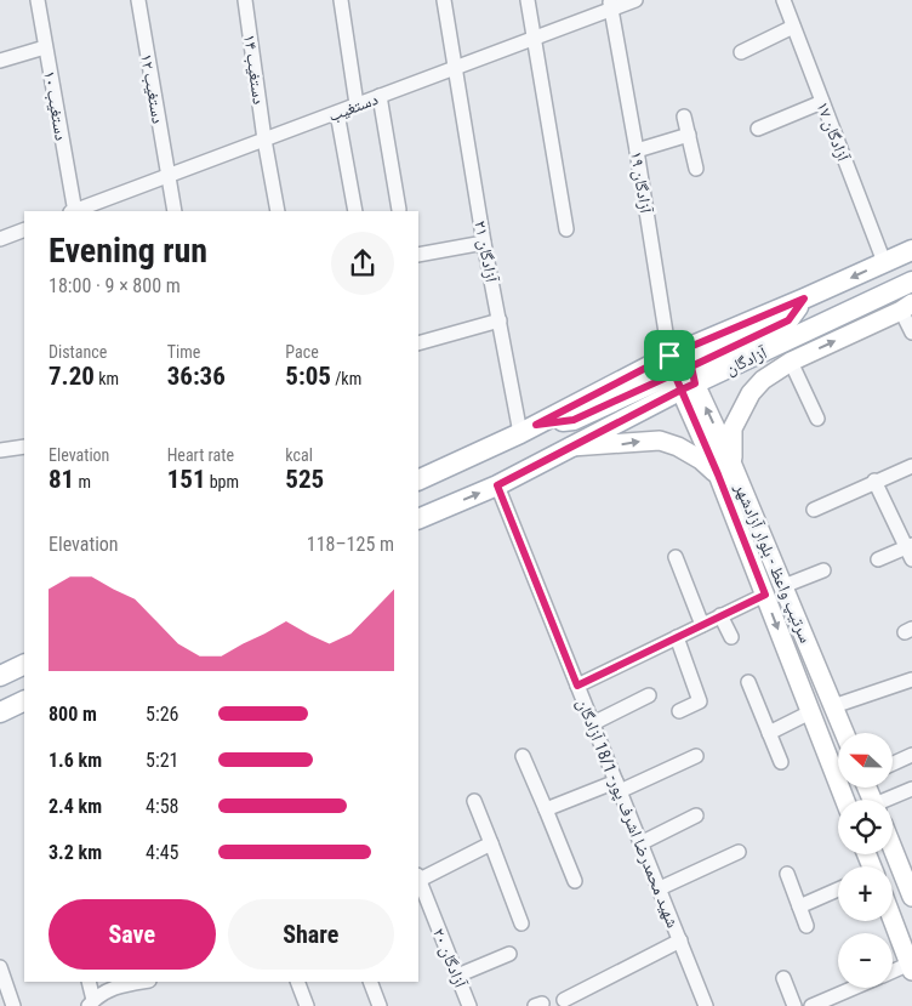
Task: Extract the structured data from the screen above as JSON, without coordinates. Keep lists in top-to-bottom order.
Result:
{
  "streets": {
    "main road": ["آزادگان", "سرتیپ واعظ - بلوار آزادشهر"],
    "street": [
      "دستغیب ۱۴",
      "دستغیب ۱۲",
      "دستغیب ۱۰",
      "دستغیب",
      "۱۷ آزادگان",
      "۱۹ آزادگان",
      "۲۱ آزادگان",
      "شهید محمدرضا اشرف پور- 18/1 آزادگان",
      "۲۰ آزادگان"
    ]
  },
  "crossings": [
    ["دستغیب ۱۴", "دستغیب"],
    ["دستغیب ۱۲", "دستغیب"],
    ["دستغیب", "۱۹ آزادگان"],
    ["دستغیب", "۲۱ آزادگان"],
    ["۱۷ آزادگان", "آزادگان"],
    ["۱۹ آزادگان", "آزادگان"],
    ["۱۹ آزادگان", "سرتیپ واعظ - بلوار آزادشهر"],
    ["۲۱ آزادگان", "آزادگان"],
    ["آزادگان", "سرتیپ واعظ - بلوار آزادشهر"],
    ["آزادگان", "شهید محمدرضا اشرف پور- 18/1 آزادگان"]
  ],
  "north": "left",
  "page": {
    "heading": ["Evening run", "18:00 · 9 × 800 m"],
    "stats": [
      ["Distance", "7.20 km"],
      ["Time", "36:36"],
      ["Pace", "5:05 /km"],
      ["Elevation", "81 m"],
      ["Heart rate", "151 bpm"],
      ["kcal", "525"]
    ],
    "chart": ["Elevation", "118–125 m"],
    "list": [
      {
        "name": "800 m",
        "note": "5:26"
      },
      {
        "name": "1.6 km",
        "note": "5:21"
      },
      {
        "name": "2.4 km",
        "note": "4:58"
      },
      {
        "name": "3.2 km",
        "note": "4:45"
      }
    ],
    "map_buttons": ["+", "−"],
    "buttons": ["Save", "Share"]
  }
}
